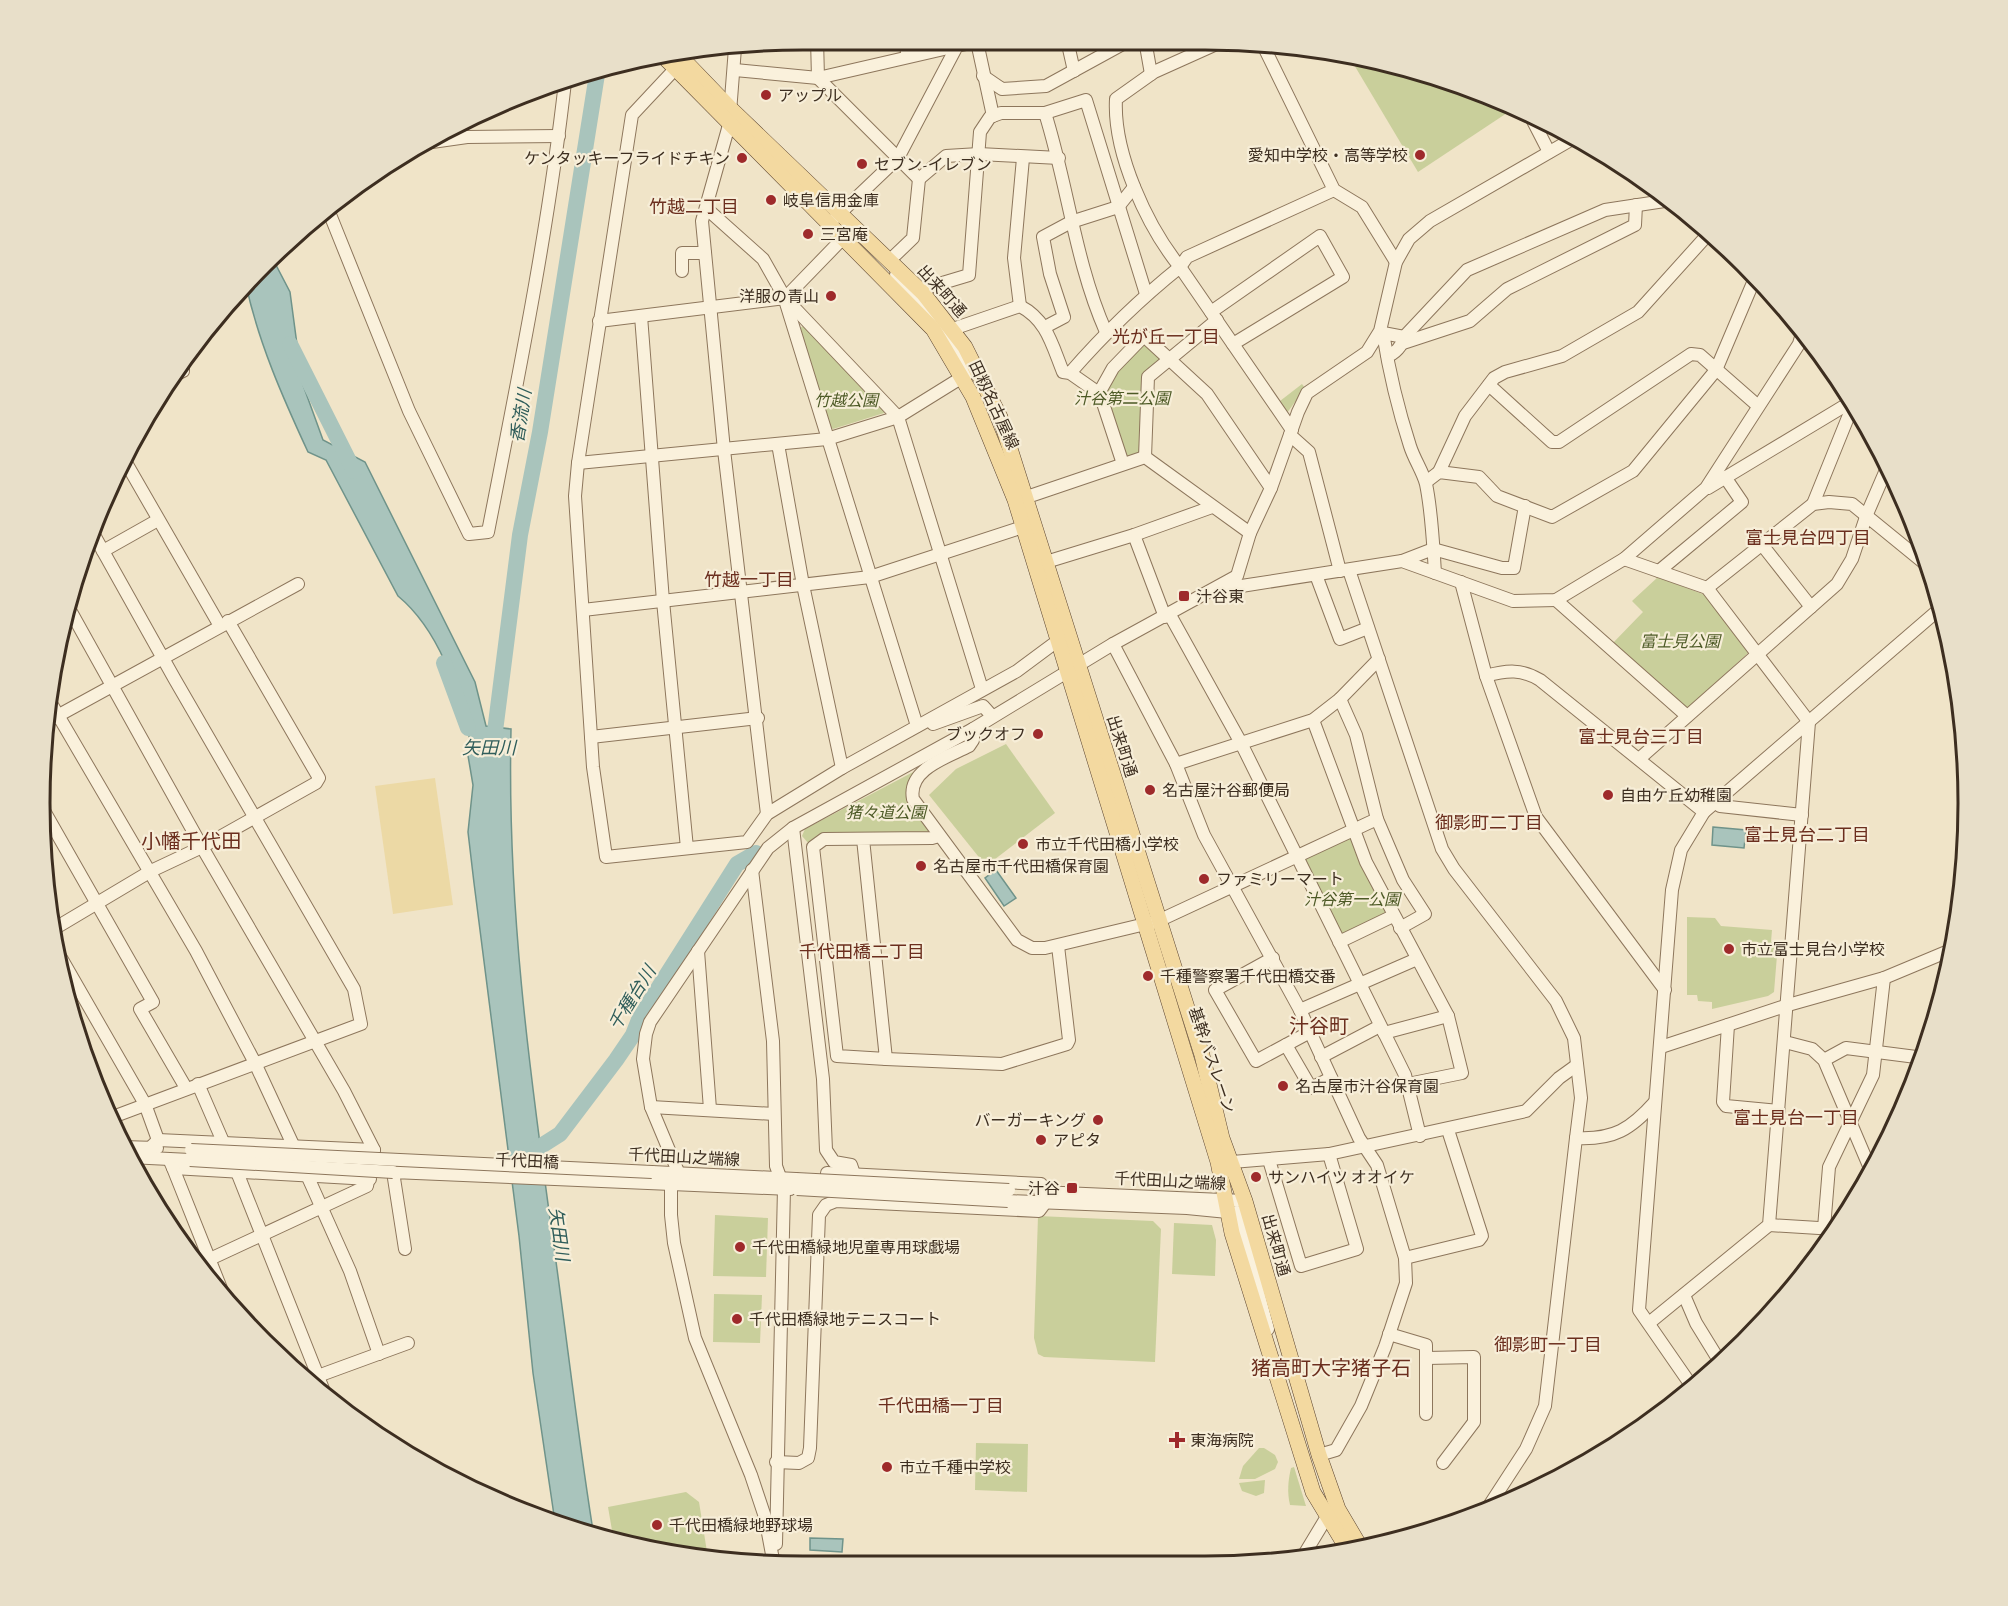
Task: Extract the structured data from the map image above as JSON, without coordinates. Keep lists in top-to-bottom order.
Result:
{
  "streets": {
    "main road": ["出来町通", "田籾名古屋線"],
    "street": ["千代田山之端線", "千代田橋"]
  },
  "crossings": [
    ["出来町通", "田籾名古屋線"],
    ["出来町通", "千代田山之端線"],
    ["千代田山之端線", "千代田橋"]
  ],
  "districts": [
    "竹越二丁目",
    "光が丘一丁目",
    "富士見台四丁目",
    "竹越一丁目",
    "富士見台三丁目",
    "御影町二丁目",
    "富士見台二丁目",
    "小幡千代田",
    "千代田橋二丁目",
    "汁谷町",
    "富士見台一丁目",
    "御影町一丁目",
    "猪高町大字猪子石",
    "千代田橋一丁目"
  ],
  "water": ["香流川", "矢田川", "千種台川"],
  "parks": [
    "汁谷第二公園",
    "竹越公園",
    "富士見公園",
    "猪々道公園",
    "汁谷第一公園"
  ],
  "places": {
    "other": [
      "アップル",
      "愛知中学校・高等学校",
      "ケンタッキーフライドチキン",
      "セブン-イレブン",
      "岐阜信用金庫",
      "三宮庵",
      "洋服の青山",
      "ブックオフ",
      "名古屋汁谷郵便局",
      "自由ケ丘幼稚園",
      "市立千代田橋小学校",
      "名古屋市千代田橋保育園",
      "ファミリーマート",
      "市立富士見台小学校",
      "千種警察署千代田橋交番",
      "名古屋市汁谷保育園",
      "バーガーキング",
      "アピタ",
      "サンハイツ オオイケ",
      "千代田橋緑地児童専用球戯場",
      "千代田橋緑地テニスコート",
      "市立千種中学校",
      "千代田橋緑地野球場"
    ],
    "transit": ["汁谷東", "汁谷"],
    "health": ["東海病院"]
  }
}
